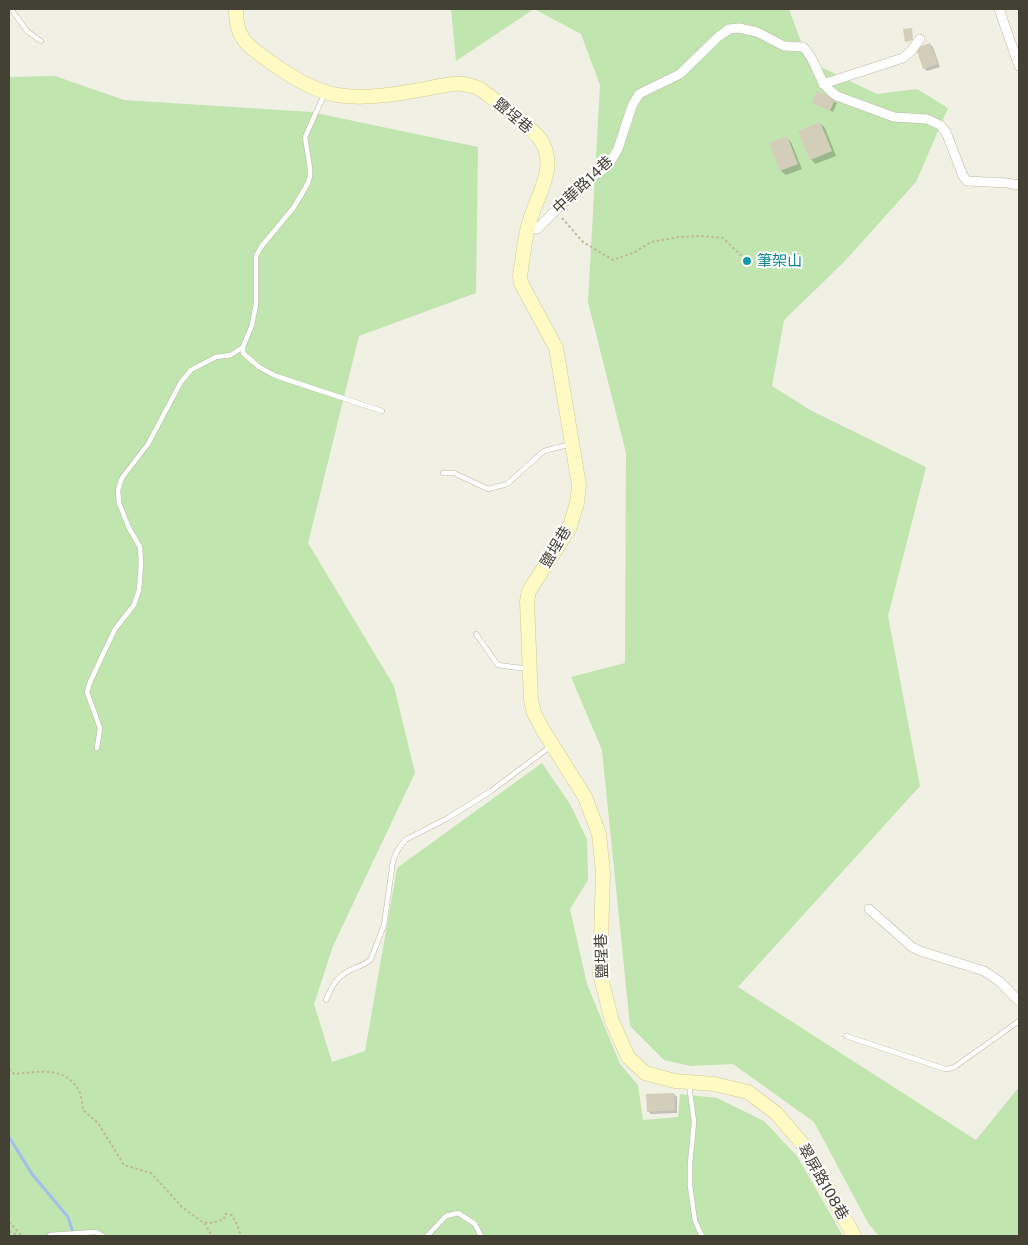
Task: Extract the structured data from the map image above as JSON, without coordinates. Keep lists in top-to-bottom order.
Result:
{
  "streets": {
    "street": ["鹽埕巷", "中華路14巷", "翠屏路108巷"]
  },
  "crossings": [
    ["鹽埕巷", "中華路14巷"],
    ["鹽埕巷", "翠屏路108巷"]
  ],
  "places": ["筆架山"]
}
